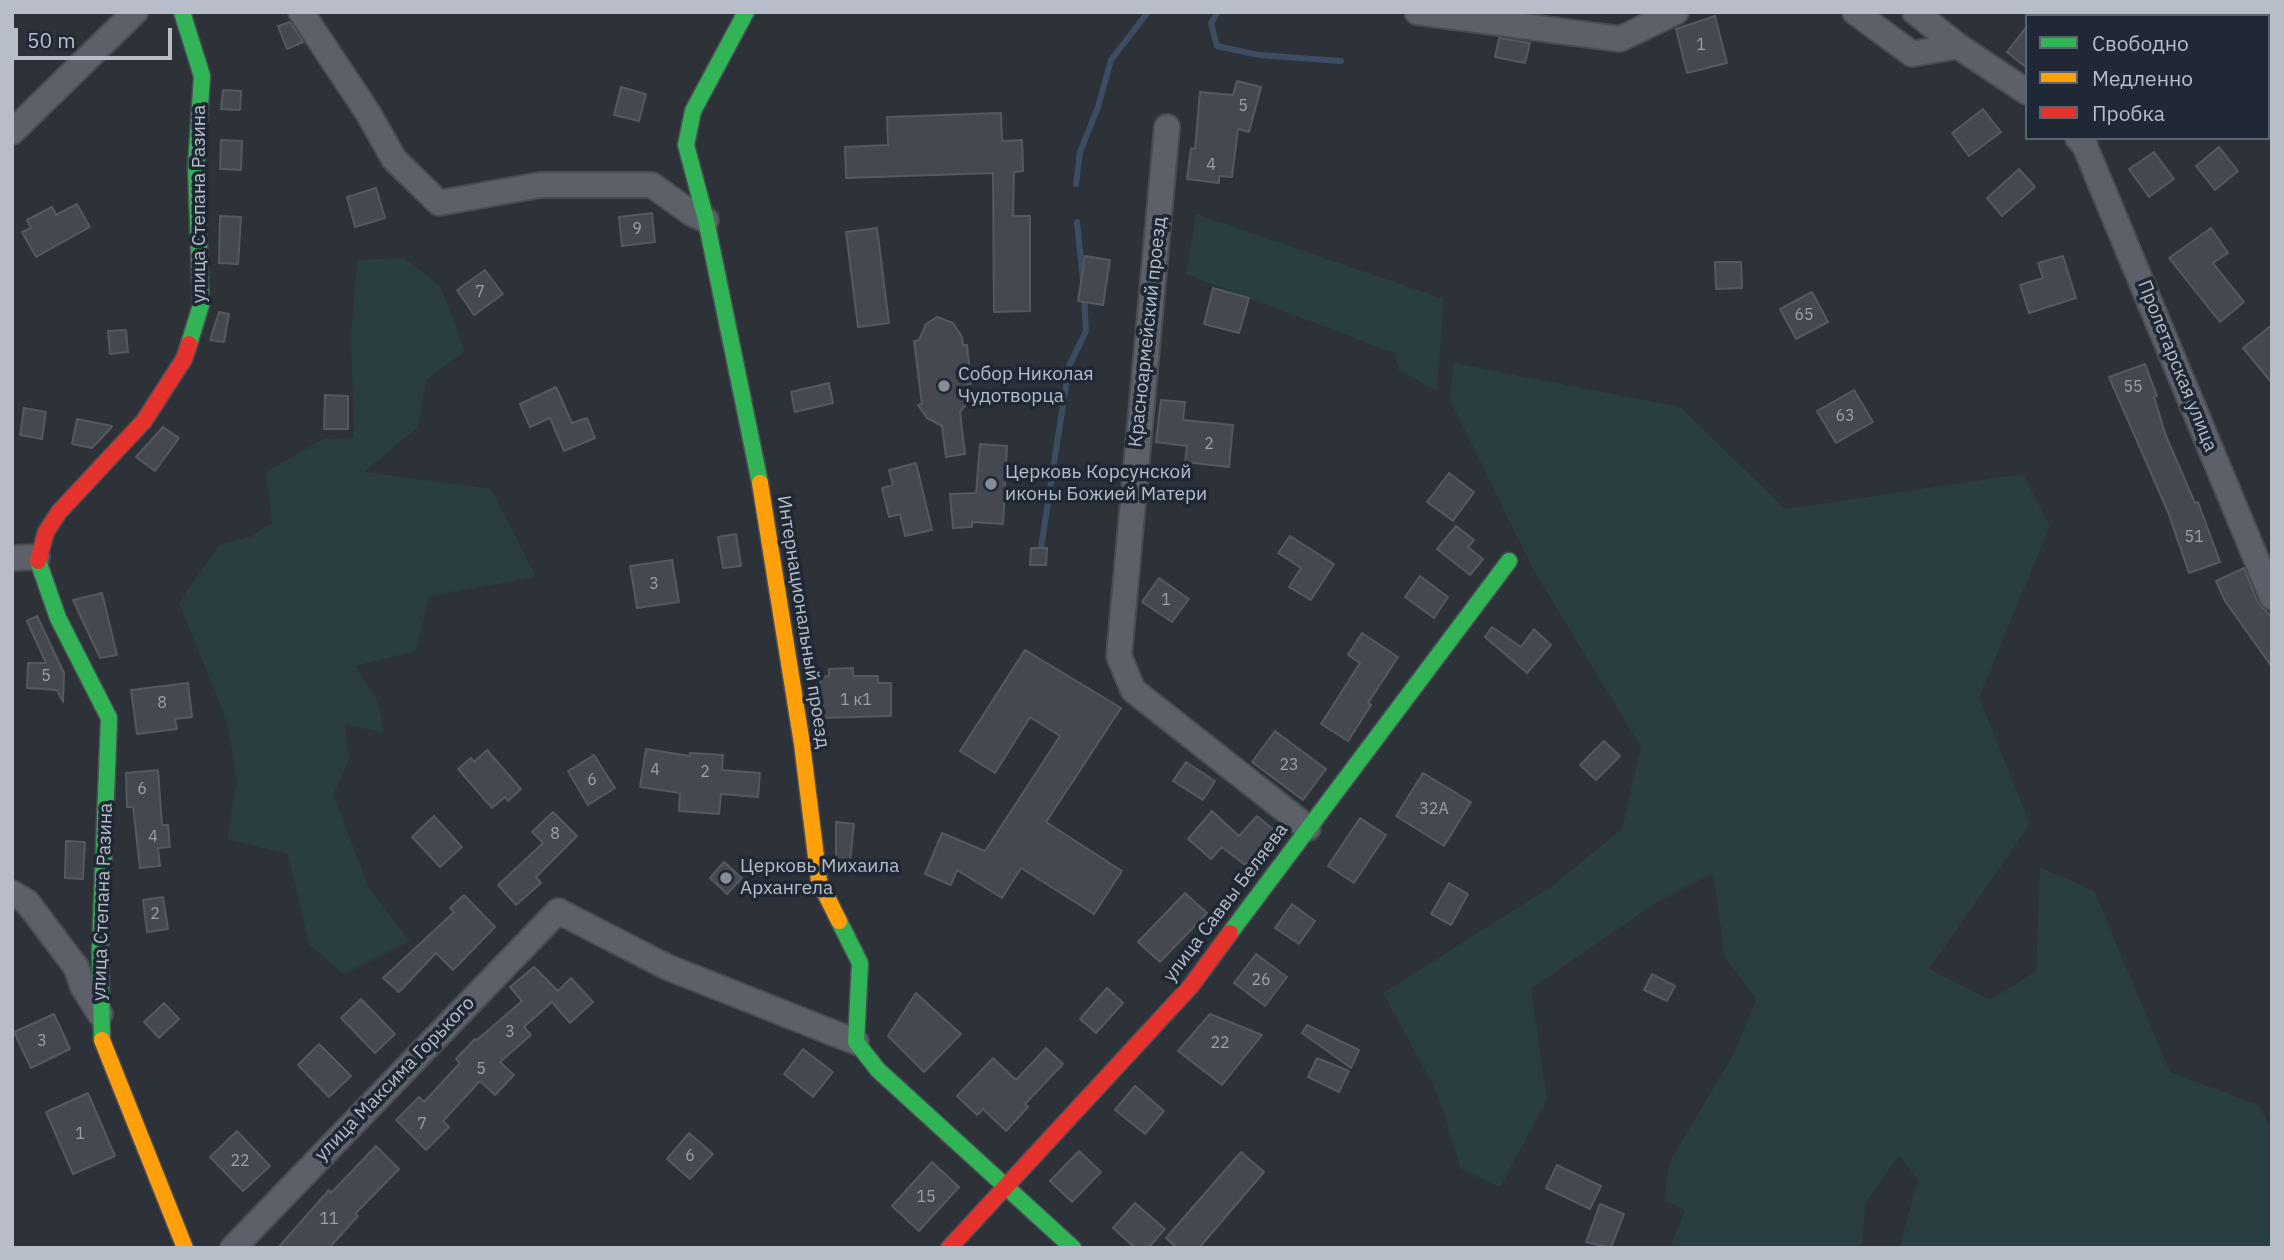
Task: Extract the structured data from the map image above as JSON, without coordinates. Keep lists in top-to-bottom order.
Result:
{
  "streets": {
    "street": [
      "улица Степана Разина",
      "Красноармейский проезд",
      "Пролетарская улица",
      "Интернациональный проезд",
      "улица Саввы Беляева",
      "улица Максима Горького"
    ]
  },
  "crossings": [
    ["Красноармейский проезд", "улица Саввы Беляева"],
    ["Интернациональный проезд", "улица Максима Горького"]
  ],
  "places": ["Собор Николая Чудотворца", "Церковь Корсунской иконы Божией Матери", "Церковь Михаила Архангела"],
  "house_numbers": [
    "1",
    "5",
    "4",
    "9",
    "7",
    "65",
    "55",
    "63",
    "2",
    "51",
    "3",
    "1",
    "5",
    "1 к1",
    "8",
    "23",
    "4",
    "2",
    "6",
    "6",
    "32А",
    "8",
    "4",
    "2",
    "26",
    "3",
    "3",
    "22",
    "5",
    "7",
    "1",
    "6",
    "22",
    "15",
    "11"
  ],
  "legend": ["Свободно", "Медленно", "Пробка"],
  "scale_bar": "50 m"
}
